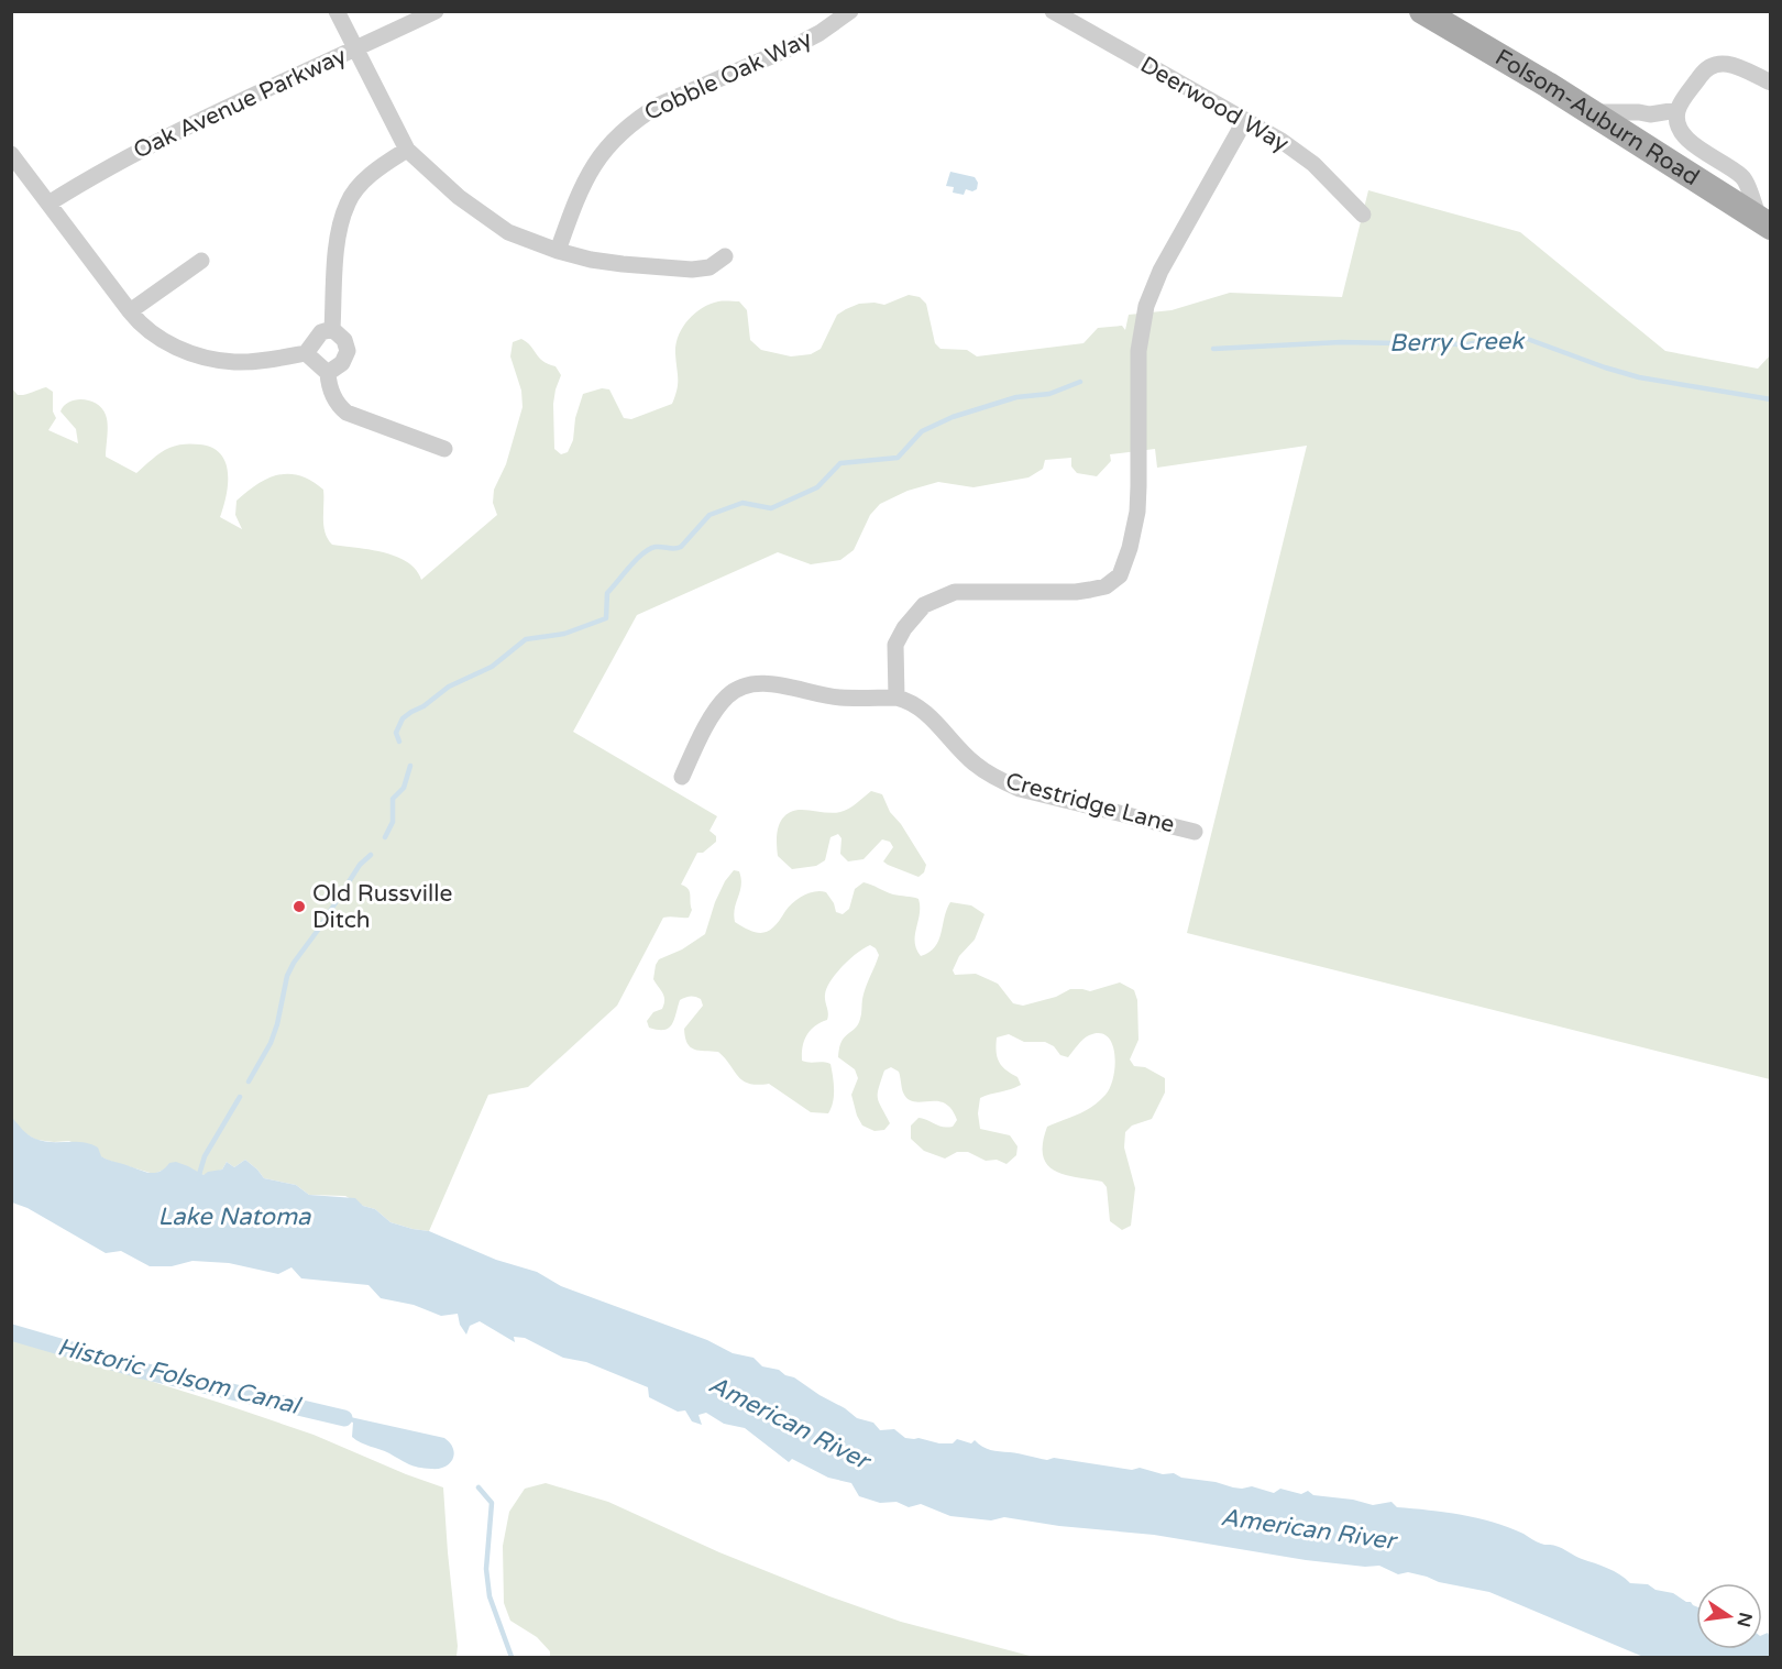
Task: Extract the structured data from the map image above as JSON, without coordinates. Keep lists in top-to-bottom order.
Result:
{
  "streets": {
    "main road": ["Folsom-Auburn Road"],
    "street": [
      "Cobble Oak Way",
      "Oak Avenue Parkway",
      "Deerwood Way",
      "Crestridge Lane"
    ]
  },
  "water": [
    "Berry Creek",
    "Lake Natoma",
    "Historic Folsom Canal",
    "American River"
  ],
  "places": ["Old Russville Ditch"],
  "north": "right"
}
